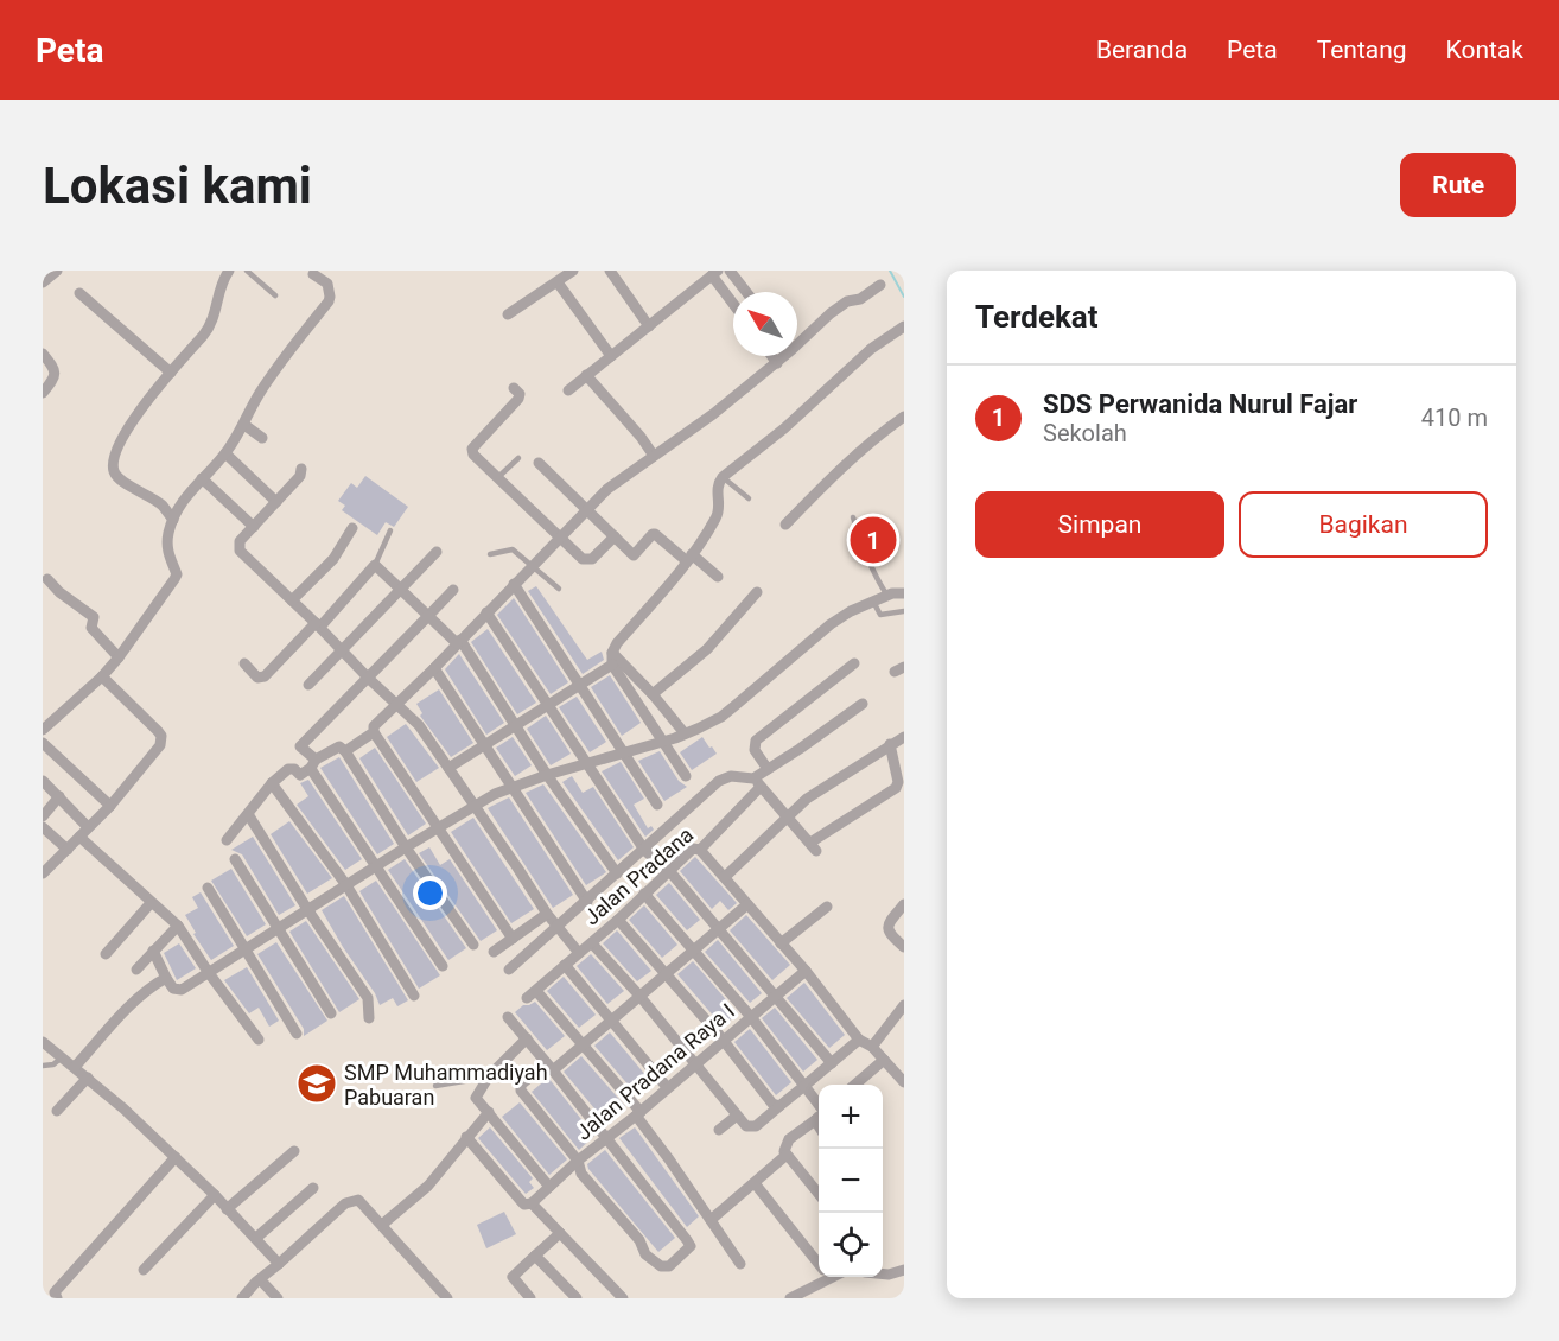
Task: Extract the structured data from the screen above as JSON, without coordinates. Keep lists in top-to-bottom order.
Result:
{
  "streets": {
    "street": ["Jalan Pradana", "Jalan Pradana Raya I"]
  },
  "places": {
    "school or university": ["SMP Muhammadiyah Pabuaran"]
  },
  "north": "top left",
  "page": {
    "header": "Peta",
    "nav": [
      "Beranda",
      "Peta",
      "Tentang",
      "Kontak"
    ],
    "buttons": [
      "Rute",
      ["Simpan", "Bagikan"]
    ],
    "title": "Lokasi kami",
    "heading": "Terdekat",
    "list": [
      {
        "mark": "1",
        "name": "SDS Perwanida Nurul Fajar",
        "note": "Sekolah",
        "value": "410 m"
      }
    ],
    "pins": "1",
    "map_buttons": ["+", "−"]
  }
}
